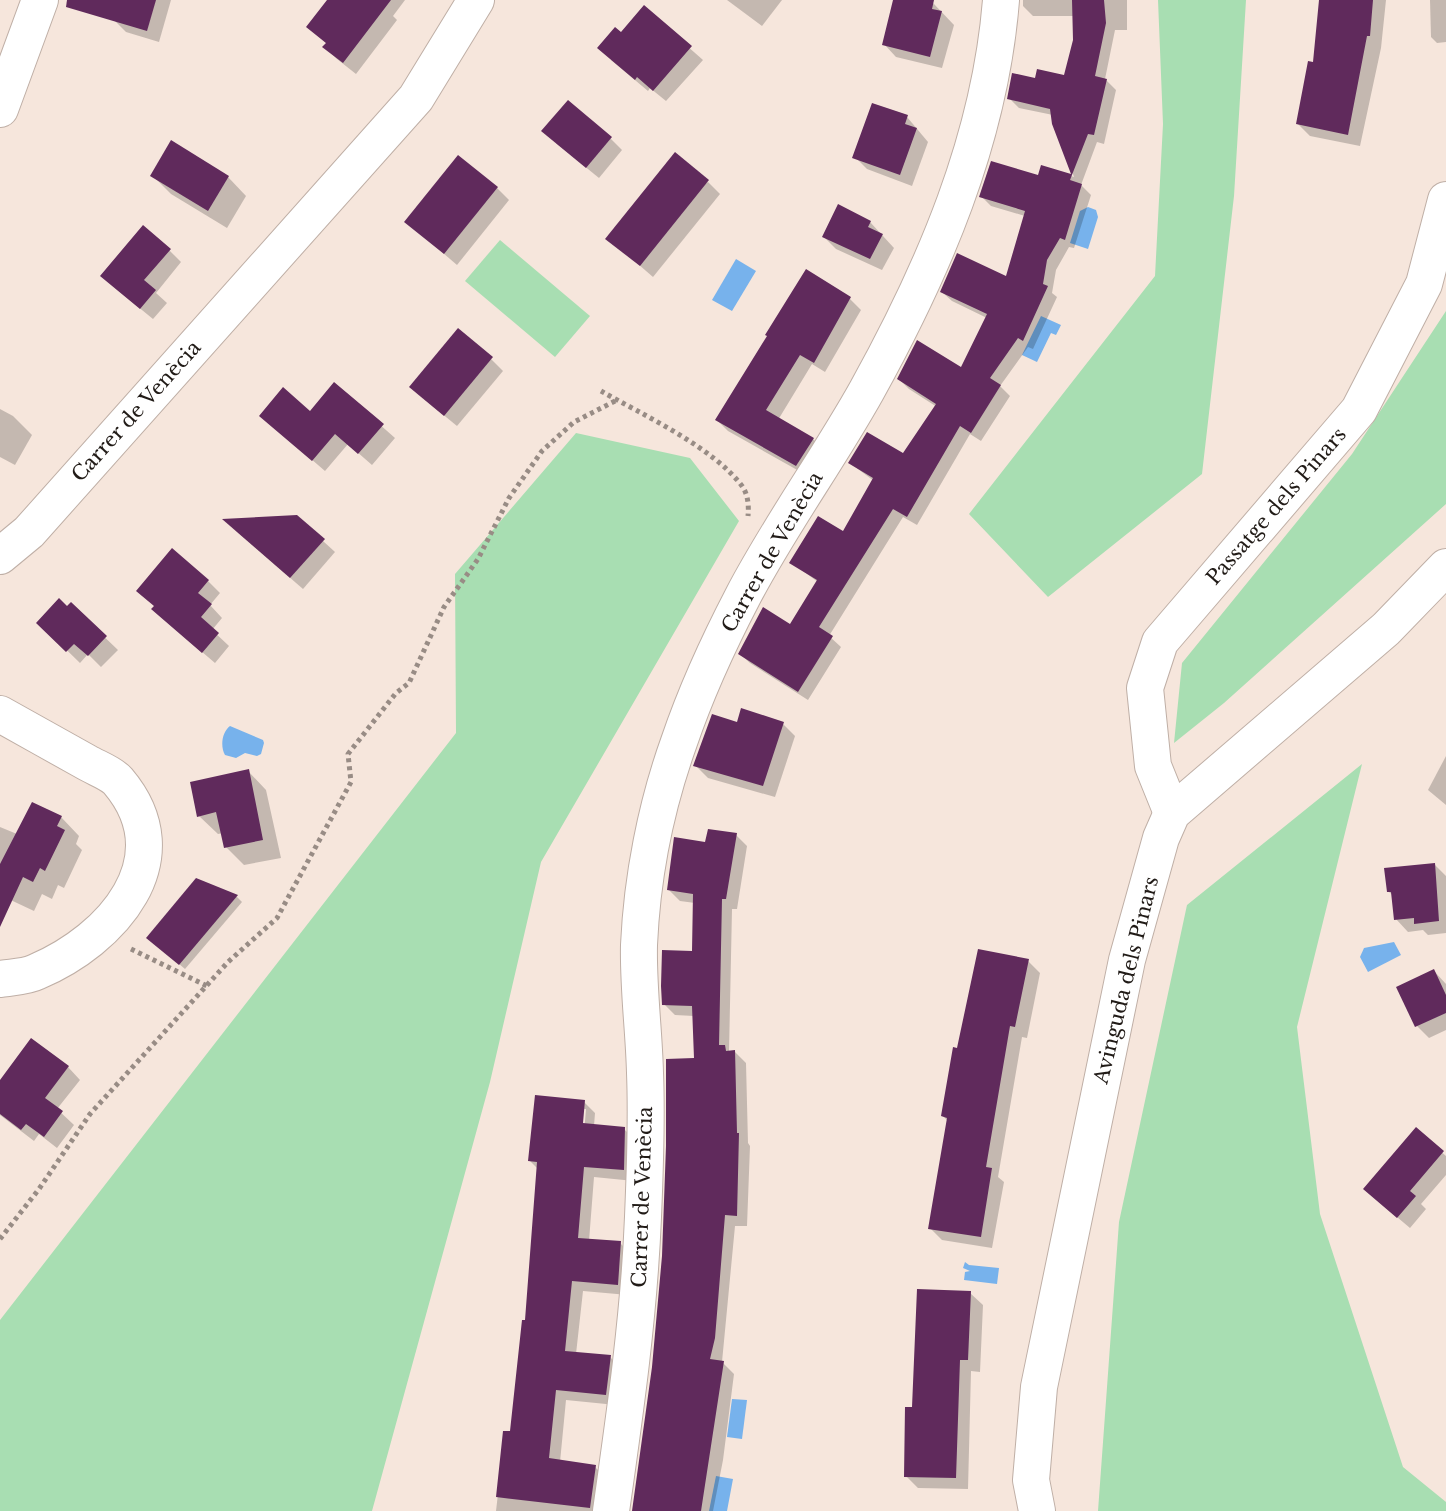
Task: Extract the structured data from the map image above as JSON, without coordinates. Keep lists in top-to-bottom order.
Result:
{
  "streets": {
    "street": ["Carrer de Venècia", "Passatge dels Pinars", "Avinguda dels Pinars"]
  },
  "crossings": [
    ["Passatge dels Pinars", "Avinguda dels Pinars"]
  ]
}
